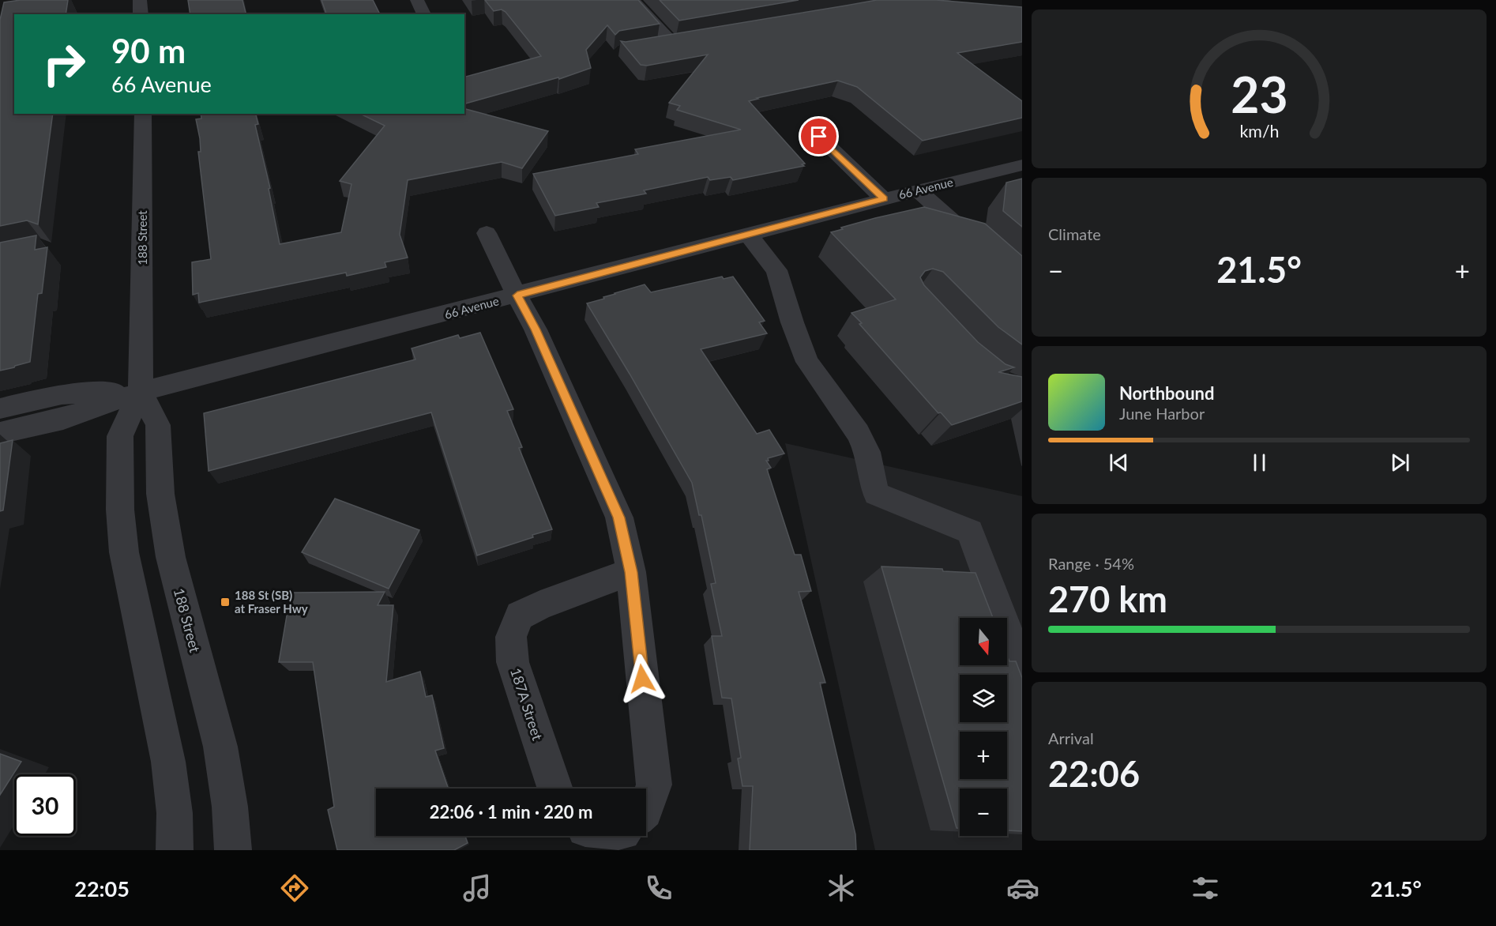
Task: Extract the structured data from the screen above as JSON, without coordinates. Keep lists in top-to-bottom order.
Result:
{
  "streets": {
    "street": ["66 Avenue", "188 Street", "187A Street"]
  },
  "crossings": [
    ["66 Avenue", "188 Street"]
  ],
  "places": {
    "transit": ["188 St (SB) at Fraser Hwy"]
  },
  "north": "bottom",
  "page": {
    "turn": ["90 m", "66 Avenue"],
    "tile": [
      "Climate",
      ["Range · 54%", "270 km"],
      ["Arrival", "22:06"]
    ],
    "heat": ["−", "21.5°", "+"],
    "song": ["Northbound", "June Harbor"],
    "map_buttons": ["+", "−"],
    "limit": "30",
    "trip": "22:06 · 1 min · 220 m",
    "tabs": ["22:05", "21.5°"],
    "gauge": ["23", "km/h"]
  }
}
